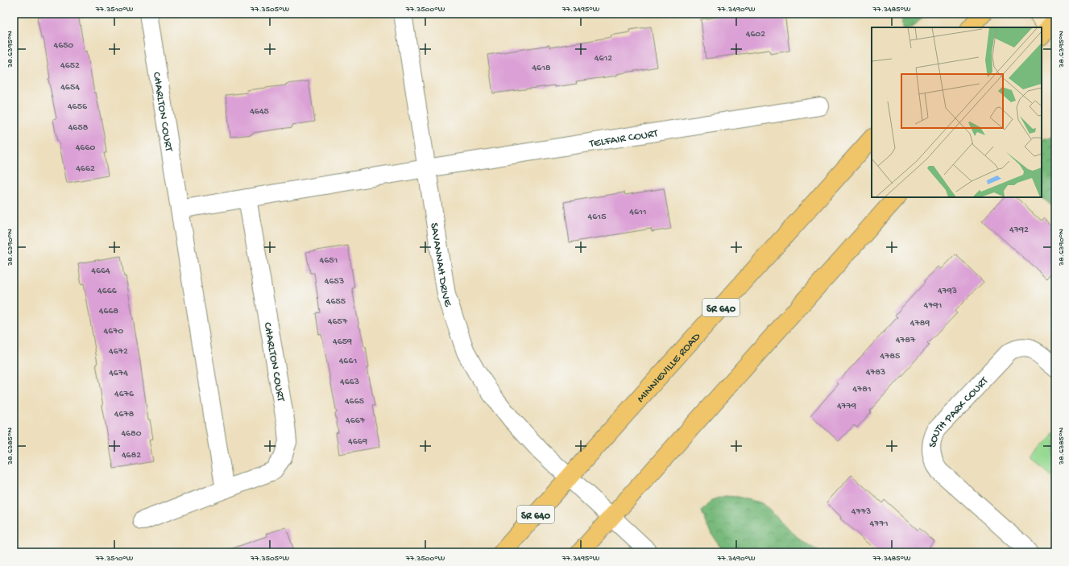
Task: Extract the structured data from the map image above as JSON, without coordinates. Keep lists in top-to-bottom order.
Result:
{
  "streets": {
    "main road": ["SR 640", "MINNIEVILLE ROAD"],
    "street": [
      "CHARLTON COURT",
      "TELFAIR COURT",
      "SAVANNAH DRIVE",
      "SOUTH PARK COURT"
    ]
  },
  "crossings": [
    ["TELFAIR COURT", "SAVANNAH DRIVE"],
    ["SAVANNAH DRIVE", "MINNIEVILLE ROAD"]
  ],
  "house_numbers": [
    "4602",
    "4650",
    "4612",
    "4652",
    "4618",
    "4654",
    "4656",
    "4645",
    "4658",
    "4660",
    "4662",
    "4611",
    "4615",
    "4792",
    "4651",
    "4664",
    "4653",
    "4666",
    "4793",
    "4655",
    "4791",
    "4668",
    "4657",
    "4789",
    "4670",
    "4787",
    "4659",
    "4672",
    "4785",
    "4661",
    "4783",
    "4674",
    "4663",
    "4781",
    "4676",
    "4665",
    "4779",
    "4678",
    "4667",
    "4680",
    "4669",
    "4682",
    "4773",
    "4771"
  ],
  "coordinates": [
    "77.3510°W",
    "77.3505°W",
    "77.3500°W",
    "77.3495°W",
    "77.3490°W",
    "77.3485°W",
    "38.6395°N",
    "38.6390°N",
    "38.6385°N"
  ]
}
